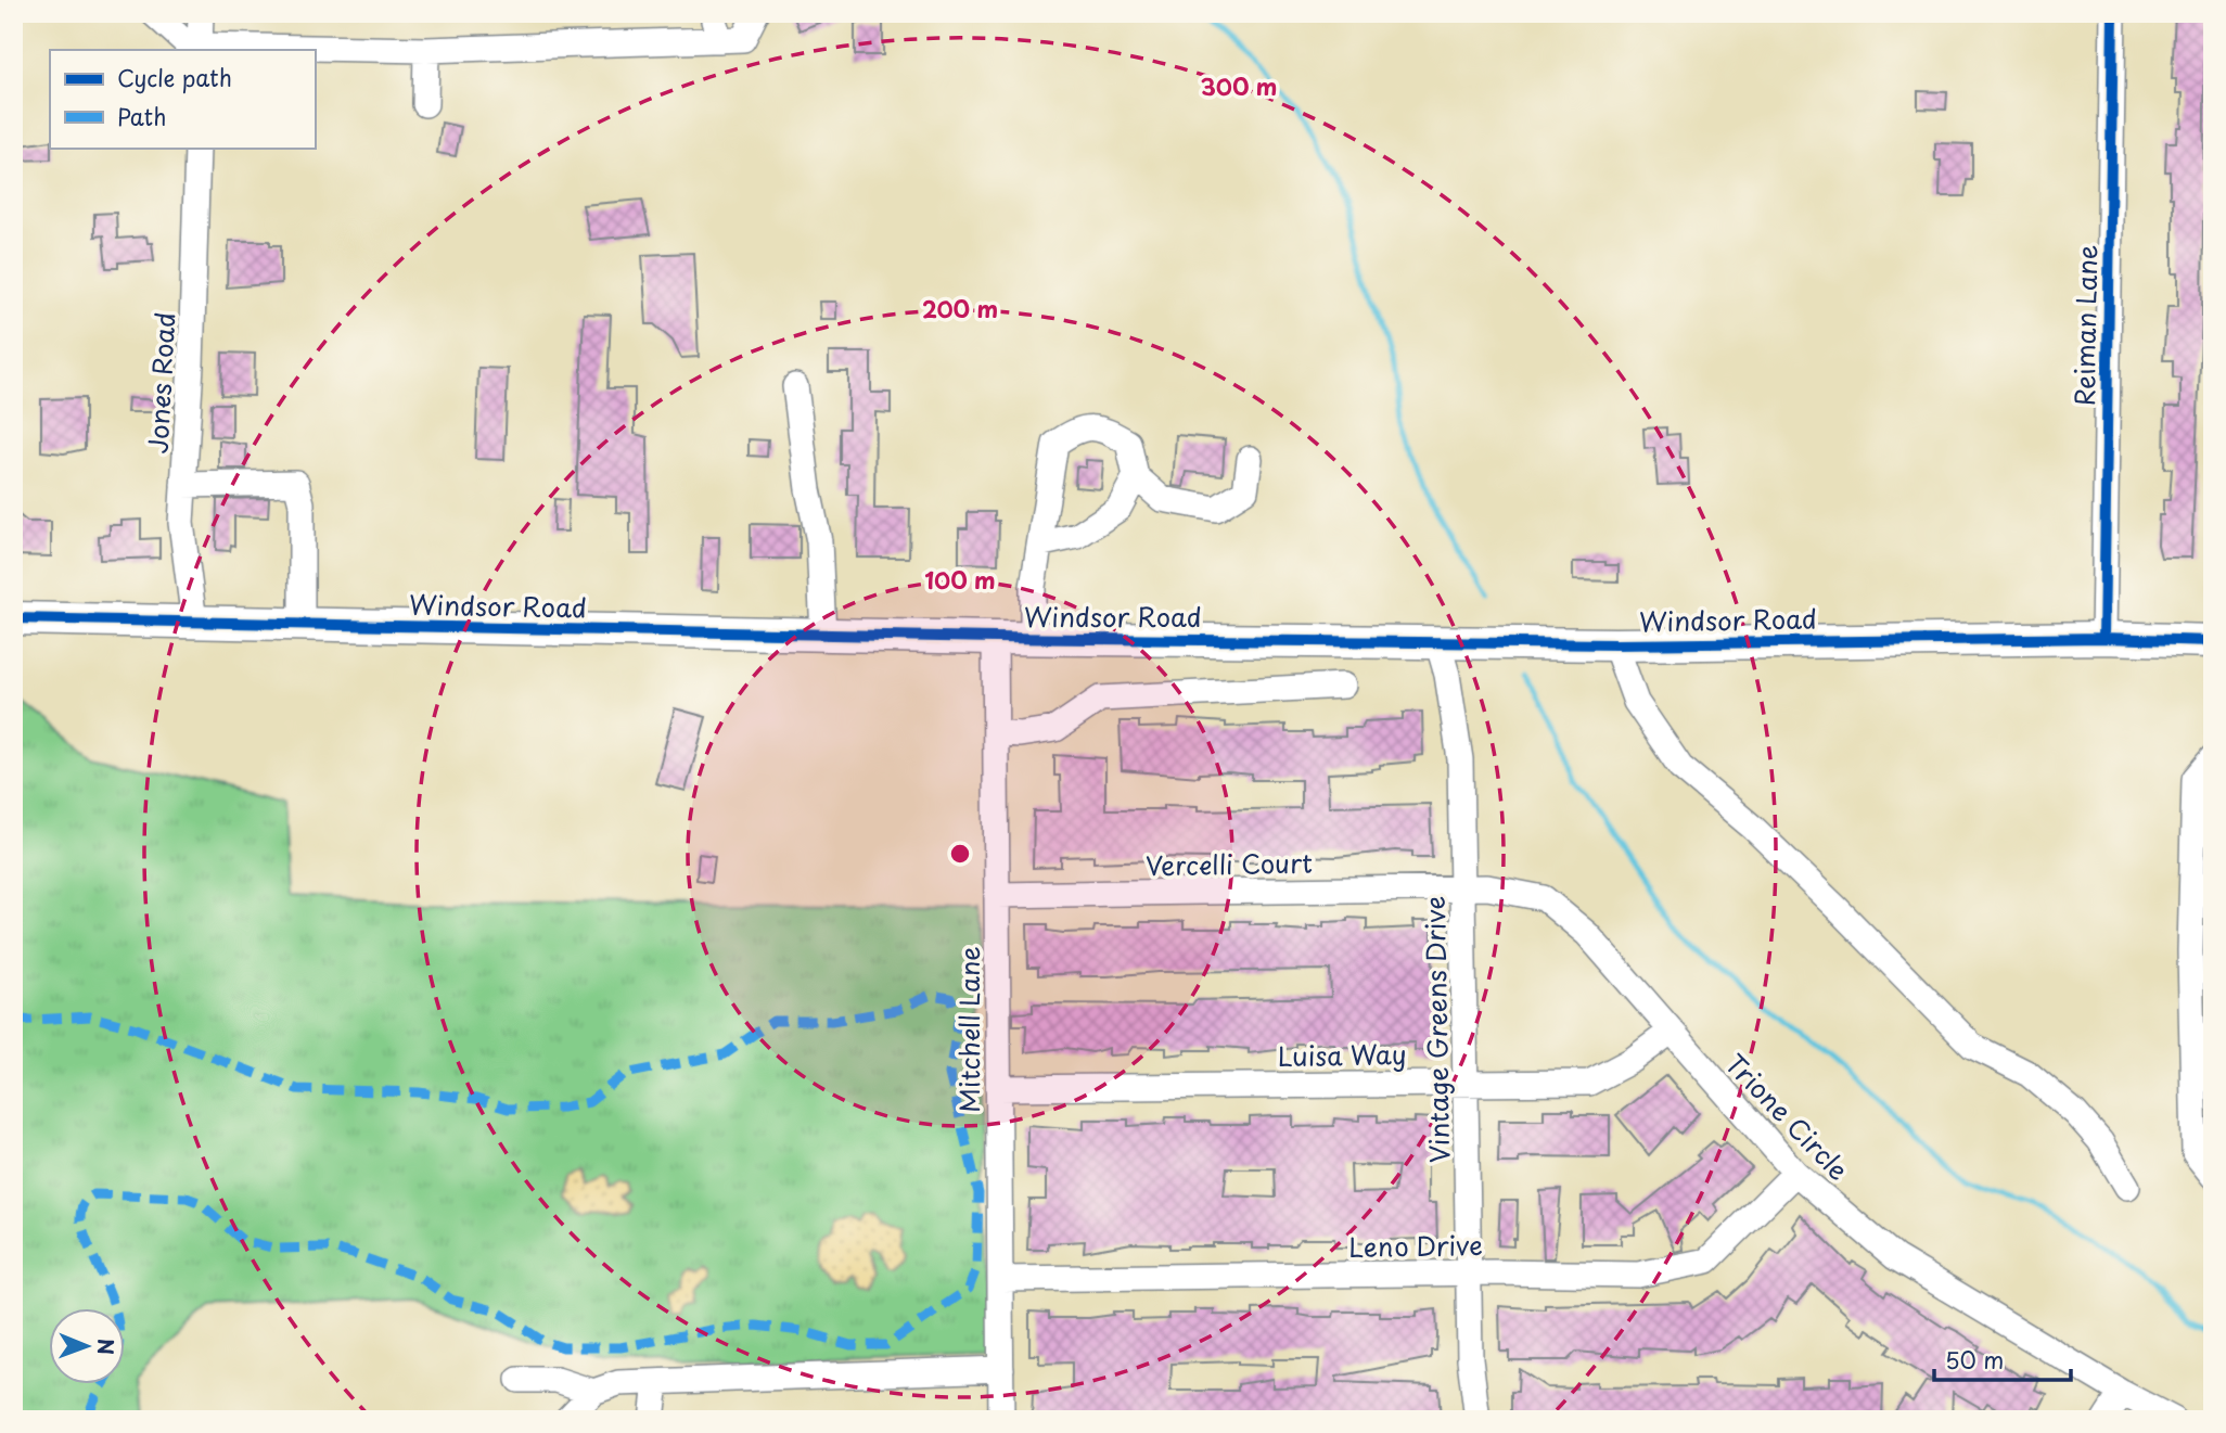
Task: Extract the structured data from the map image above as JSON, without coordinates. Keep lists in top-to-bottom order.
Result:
{
  "streets": {
    "main road": ["Windsor Road"],
    "street": [
      "Reiman Lane",
      "Jones Road",
      "Vercelli Court",
      "Mitchell Lane",
      "Vintage Greens Drive",
      "Luisa Way",
      "Trione Circle",
      "Leno Drive"
    ]
  },
  "crossings": [
    ["Reiman Lane", "Windsor Road"],
    ["Jones Road", "Windsor Road"],
    ["Windsor Road", "Mitchell Lane"],
    ["Windsor Road", "Vintage Greens Drive"],
    ["Vercelli Court", "Mitchell Lane"],
    ["Vercelli Court", "Vintage Greens Drive"],
    ["Vercelli Court", "Trione Circle"],
    ["Mitchell Lane", "Luisa Way"],
    ["Mitchell Lane", "Leno Drive"],
    ["Vintage Greens Drive", "Luisa Way"],
    ["Vintage Greens Drive", "Trione Circle"],
    ["Vintage Greens Drive", "Leno Drive"],
    ["Luisa Way", "Trione Circle"],
    ["Trione Circle", "Leno Drive"]
  ],
  "legend": ["Cycle path", "Path"],
  "scale_bar": "50 m",
  "north": "right",
  "rings": ["300 m", "200 m", "100 m"]
}
